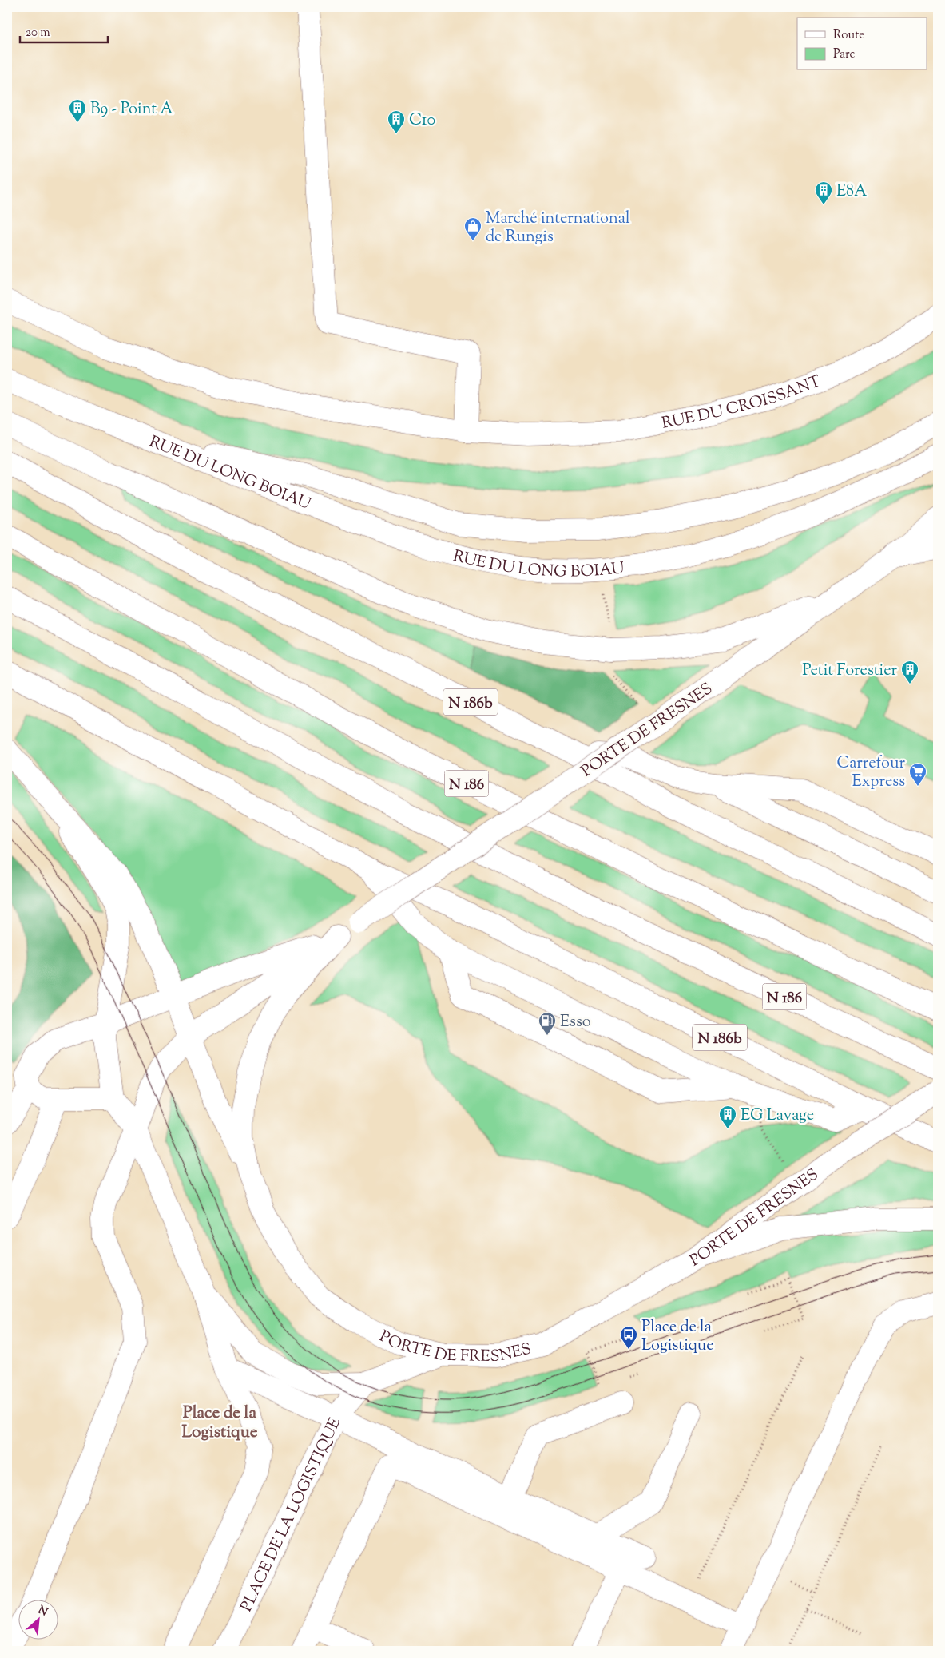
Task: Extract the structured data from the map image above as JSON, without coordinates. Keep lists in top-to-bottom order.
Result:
{
  "streets": {
    "main road": [
      "RUE DU CROISSANT",
      "RUE DU LONG BOIAU",
      "N 186b",
      "PORTE DE FRESNES",
      "N 186",
      "PLACE DE LA LOGISTIQUE"
    ]
  },
  "districts": ["Place de la Logistique"],
  "places": {
    "building": [
      "B9 - Point A",
      "C10",
      "E8A",
      "Petit Forestier",
      "EG Lavage"
    ],
    "shop": ["Marché international de Rungis"],
    "supermarket": ["Carrefour Express"],
    "fuel station": ["Esso"],
    "bus stop": ["Place de la Logistique"]
  },
  "legend": ["Route", "Parc"],
  "scale_bar": "20 m",
  "north": "top right"
}
